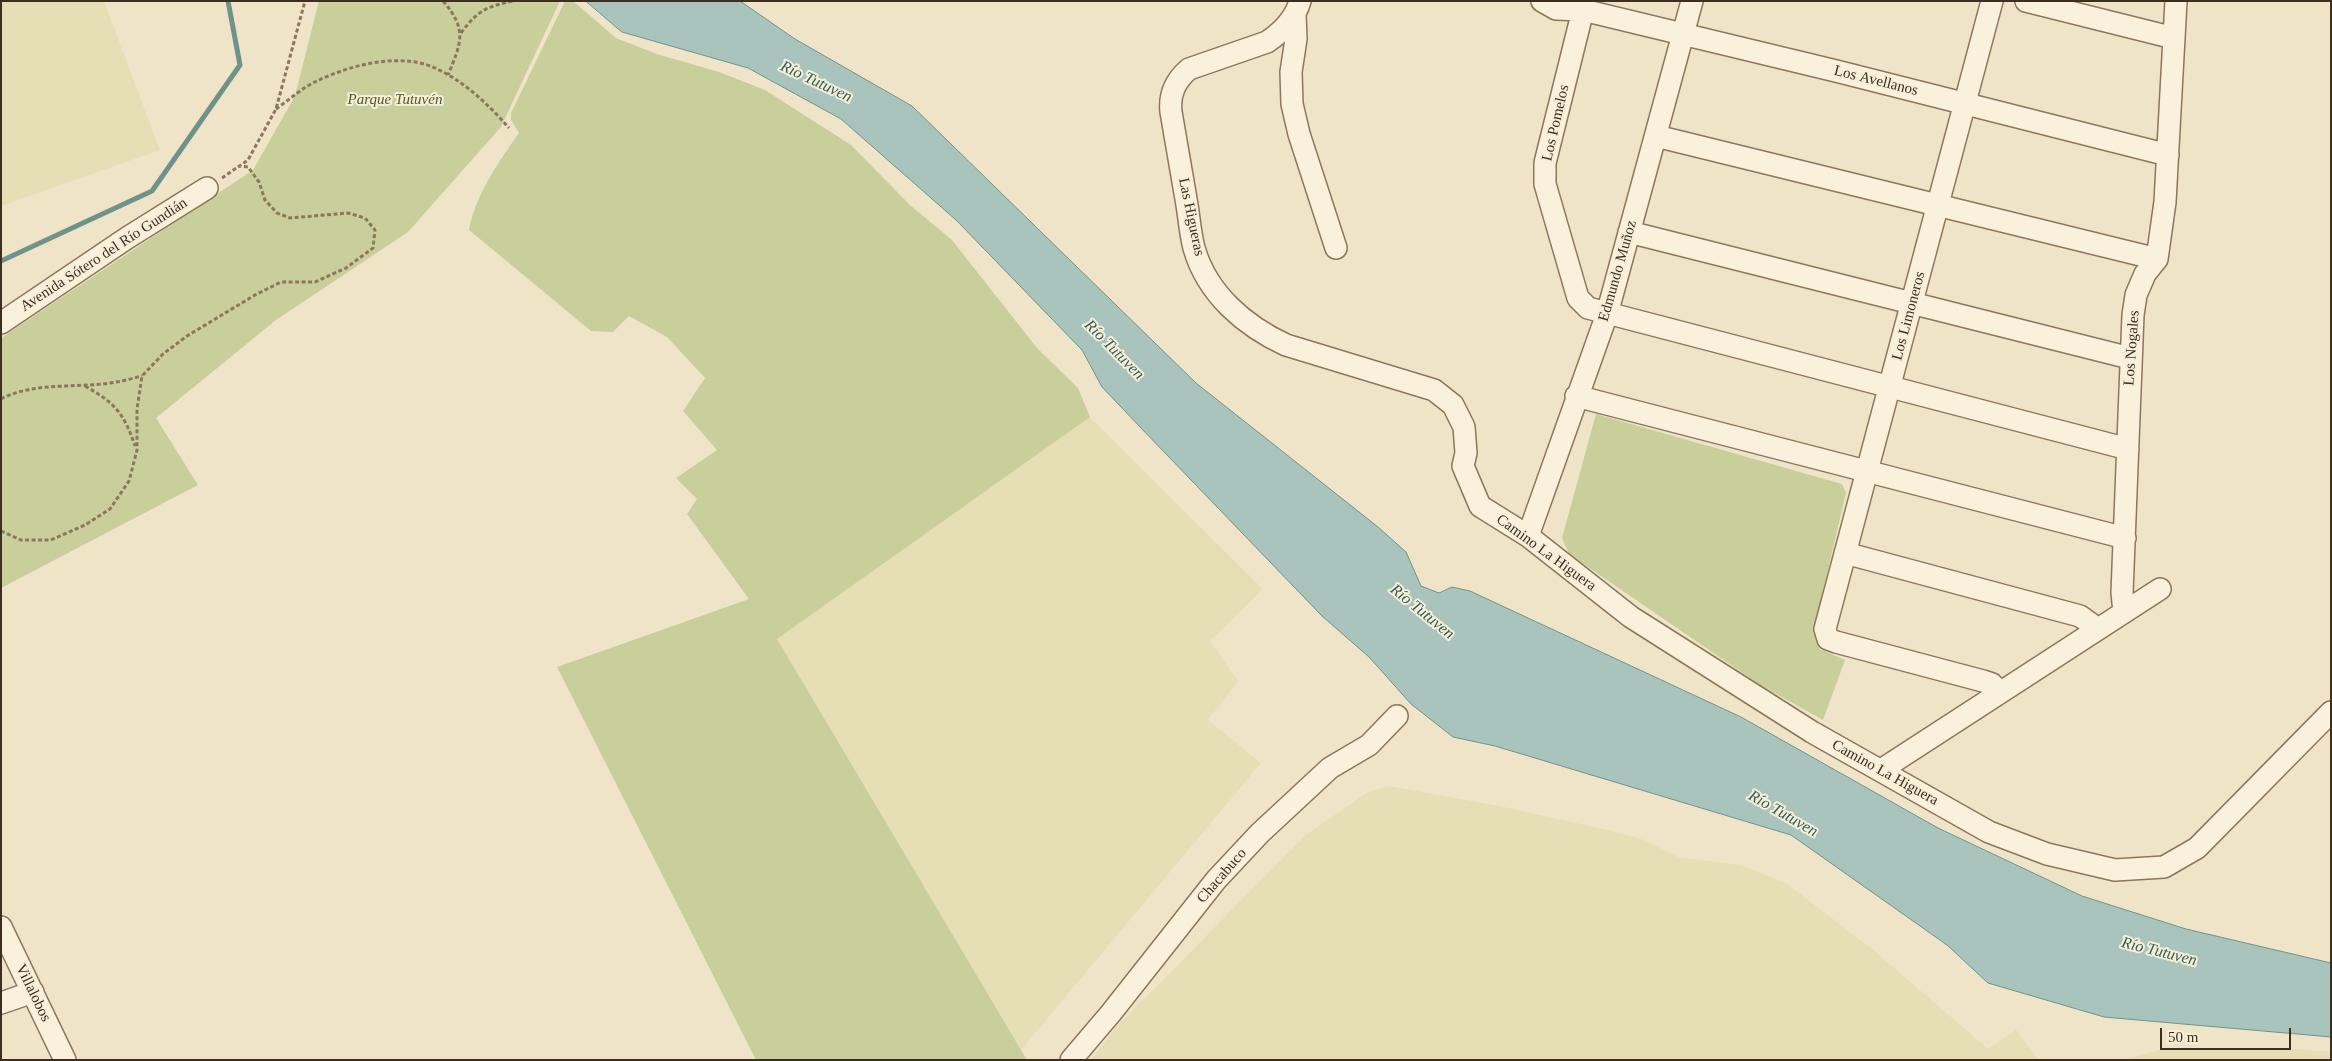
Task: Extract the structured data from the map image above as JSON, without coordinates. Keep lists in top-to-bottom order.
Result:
{
  "streets": {
    "street": [
      "Los Avellanos",
      "Los Pomelos",
      "Las Higueras",
      "Avenida Sótero del Río Gundián",
      "Edmundo Muñoz",
      "Los Limoneros",
      "Los Nogales",
      "Camino La Higuera",
      "Chacabuco",
      "Villalobos"
    ]
  },
  "crossings": [
    ["Los Avellanos", "Los Pomelos"],
    ["Los Avellanos", "Edmundo Muñoz"],
    ["Los Avellanos", "Los Limoneros"],
    ["Los Avellanos", "Los Nogales"],
    ["Los Pomelos", "Edmundo Muñoz"],
    ["Los Pomelos", "Los Limoneros"],
    ["Los Pomelos", "Los Nogales"],
    ["Las Higueras", "Camino La Higuera"],
    ["Edmundo Muñoz", "Camino La Higuera"]
  ],
  "water": ["Río Tutuven"],
  "parks": ["Parque Tutuvén"],
  "scale_bar": "50 m"
}
